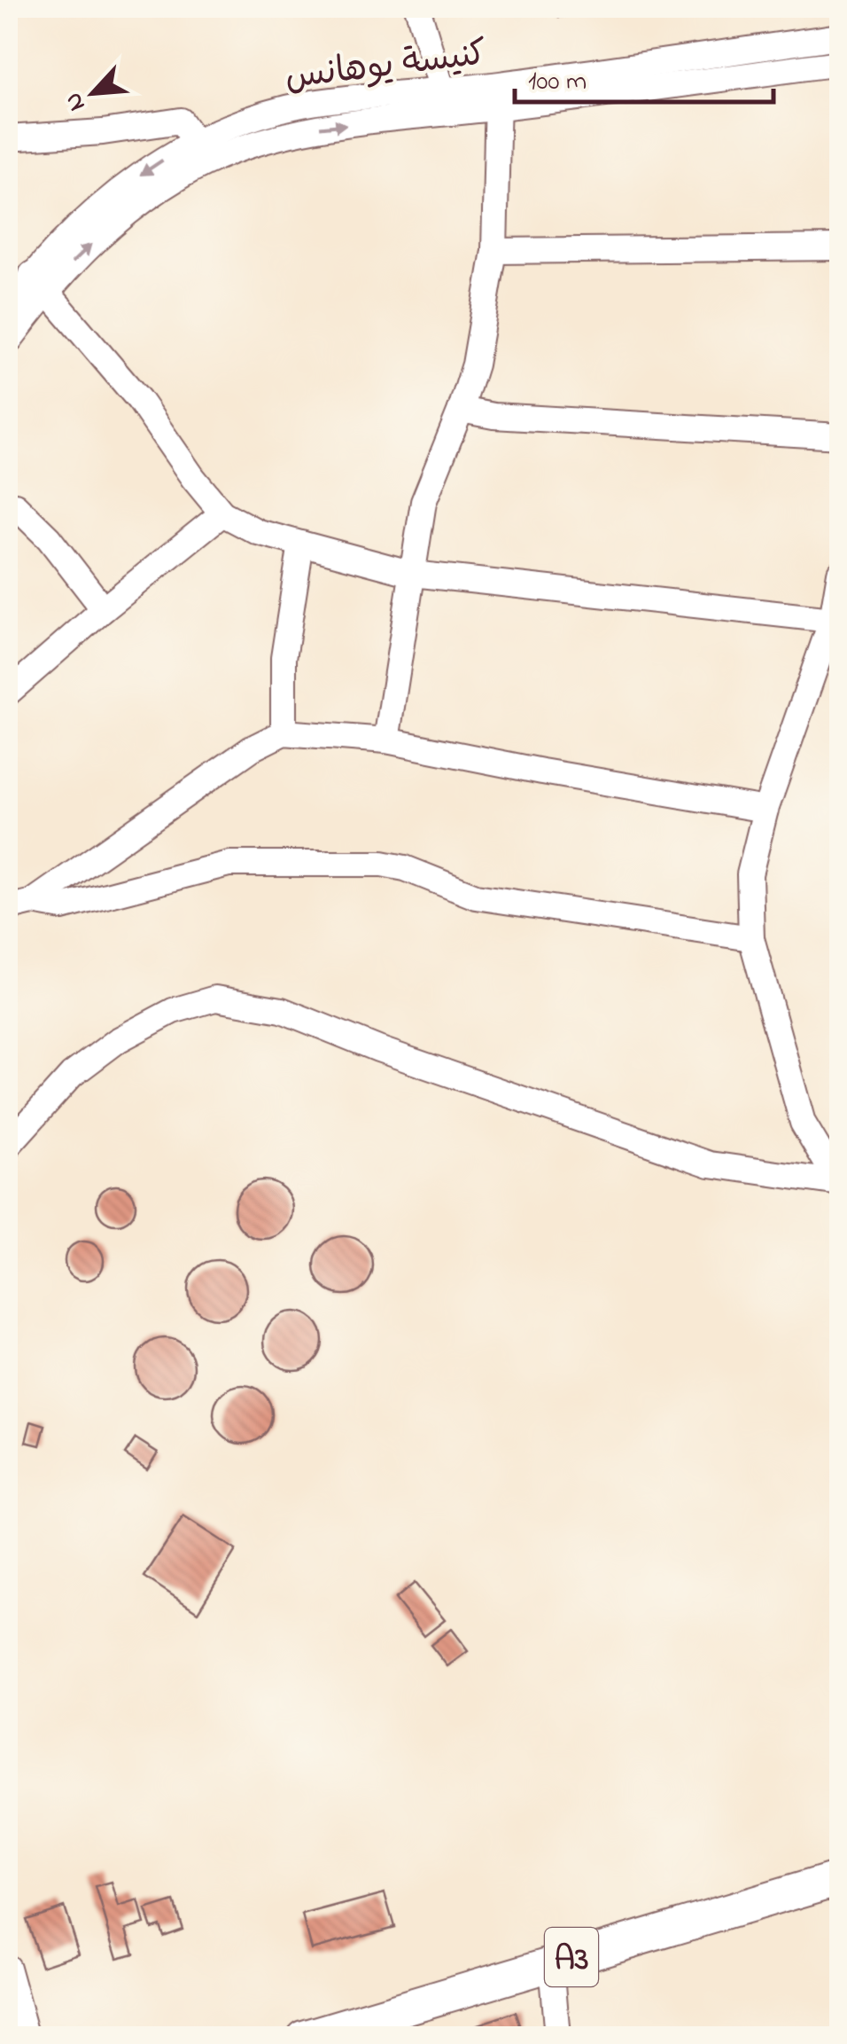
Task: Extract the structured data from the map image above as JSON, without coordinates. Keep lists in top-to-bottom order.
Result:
{
  "streets": {
    "highway": ["A3"],
    "street": ["كنيسة يوهانس"]
  },
  "scale_bar": "100 m",
  "north": "bottom left"
}
